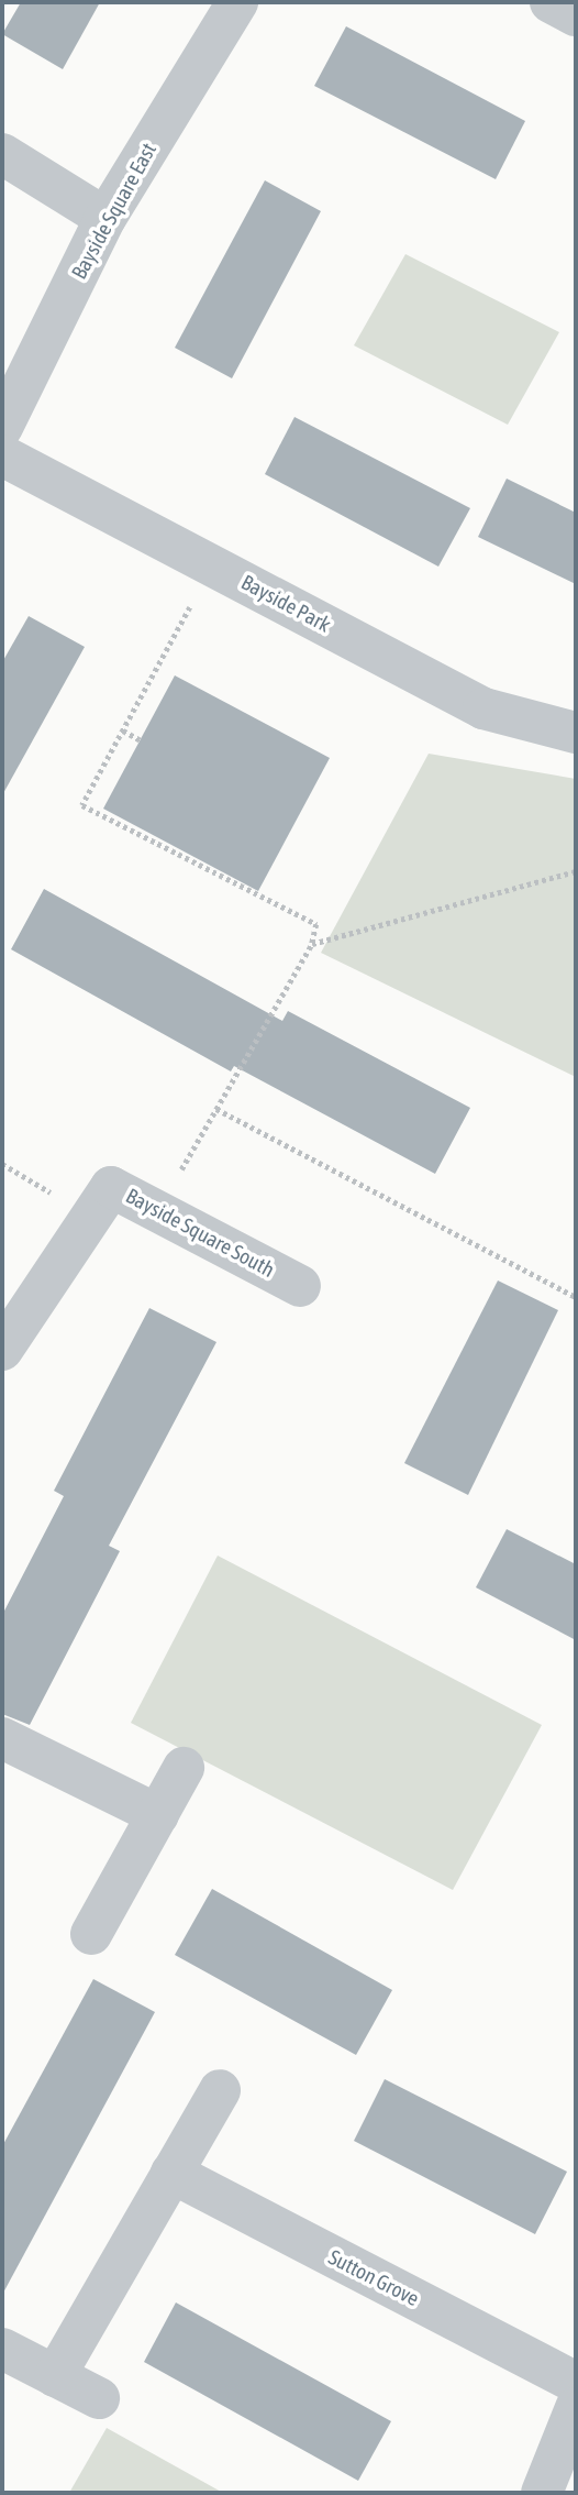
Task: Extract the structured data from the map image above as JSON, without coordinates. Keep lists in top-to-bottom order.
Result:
{
  "streets": {
    "street": [
      "Bayside Square East",
      "Bayside Park",
      "Bayside Square South",
      "Sutton Grove"
    ]
  }
}
